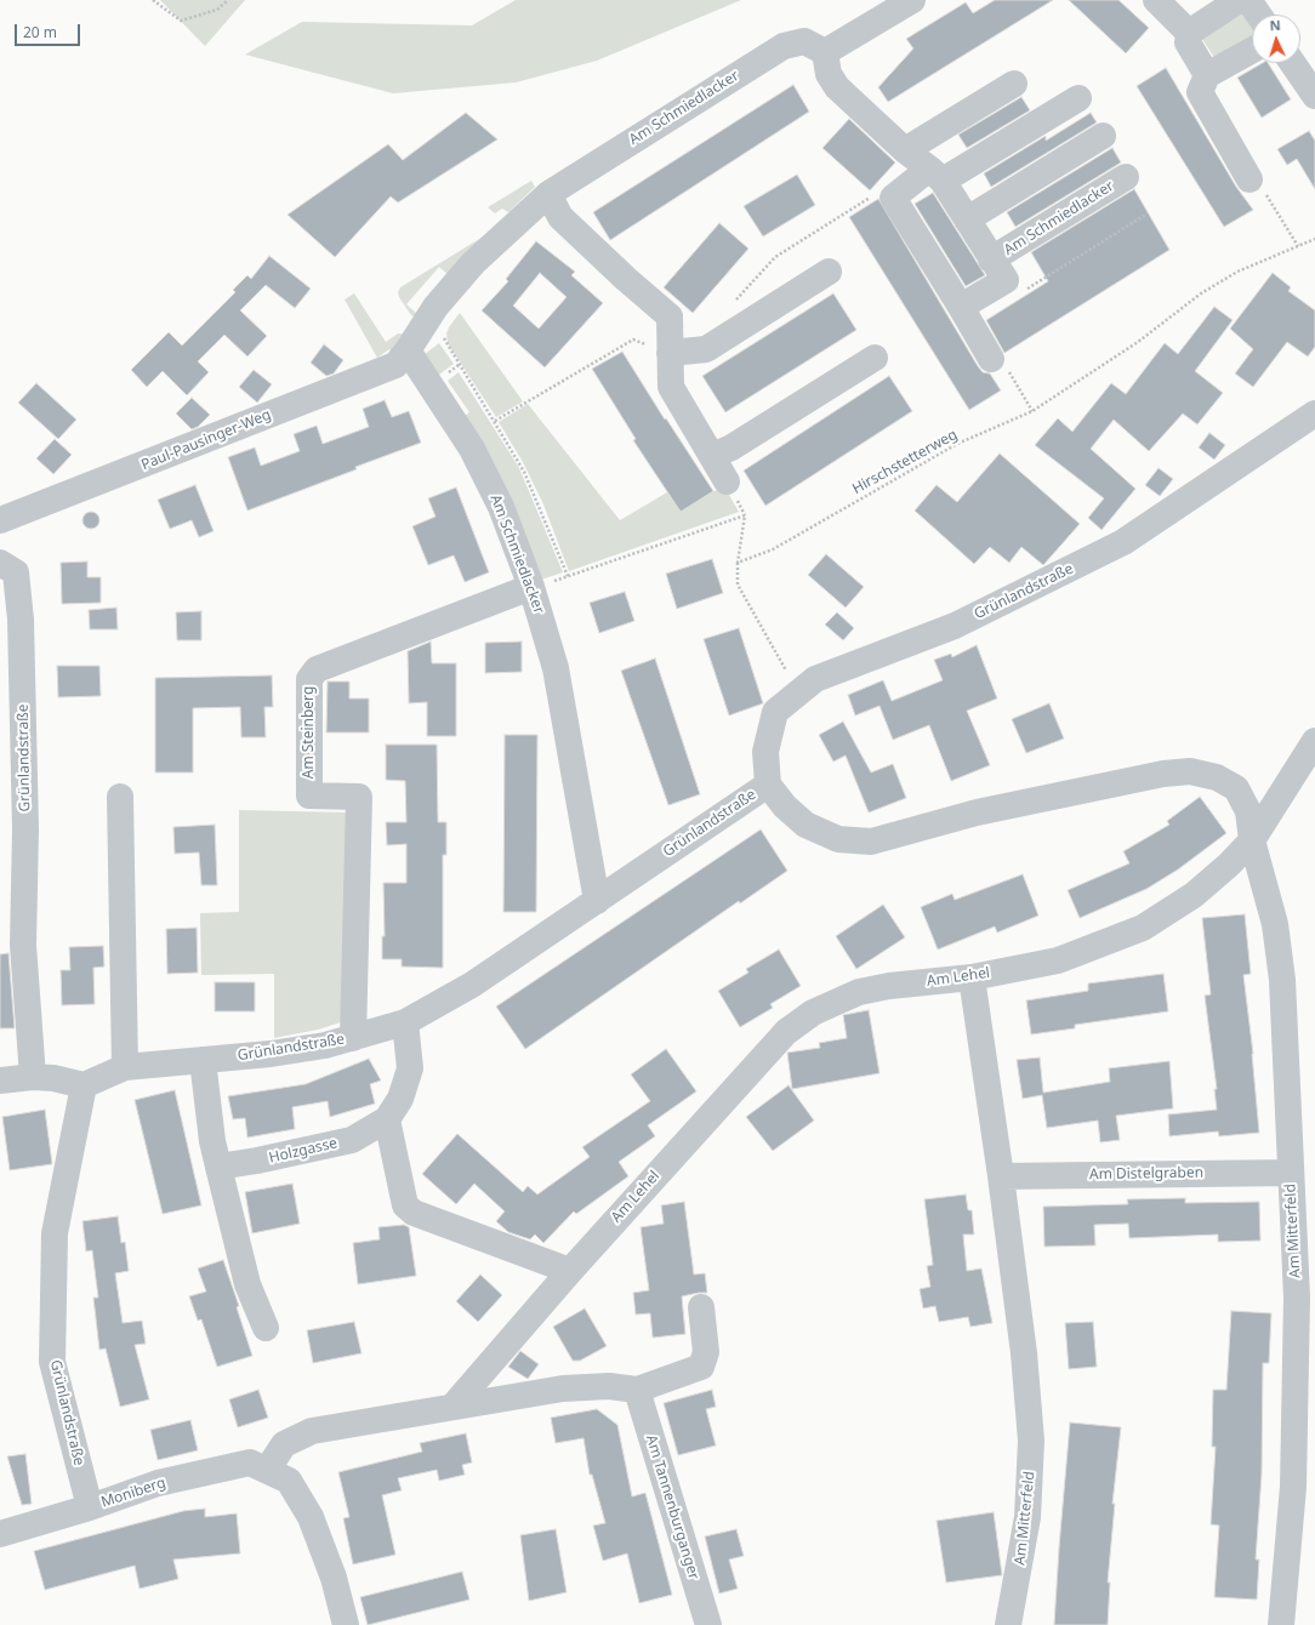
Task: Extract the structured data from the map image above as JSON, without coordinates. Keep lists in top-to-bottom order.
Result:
{
  "streets": {
    "street": [
      "Am Schmiedlacker",
      "Paul-Pausinger-Weg",
      "Grünlandstraße",
      "Am Steinberg",
      "Am Lehel",
      "Holzgasse",
      "Am Distelgraben",
      "Am Mitterfeld",
      "Moniberg",
      "Am Tannenburganger"
    ],
    "path": ["Hirschstetterweg"]
  },
  "crossings": [
    ["Am Schmiedlacker", "Paul-Pausinger-Weg"],
    ["Am Schmiedlacker", "Grünlandstraße"],
    ["Am Schmiedlacker", "Am Steinberg"],
    ["Grünlandstraße", "Am Steinberg"],
    ["Grünlandstraße", "Holzgasse"],
    ["Grünlandstraße", "Moniberg"],
    ["Am Lehel", "Am Mitterfeld"],
    ["Am Distelgraben", "Am Mitterfeld"]
  ],
  "scale_bar": "20 m",
  "north": "top"
}
